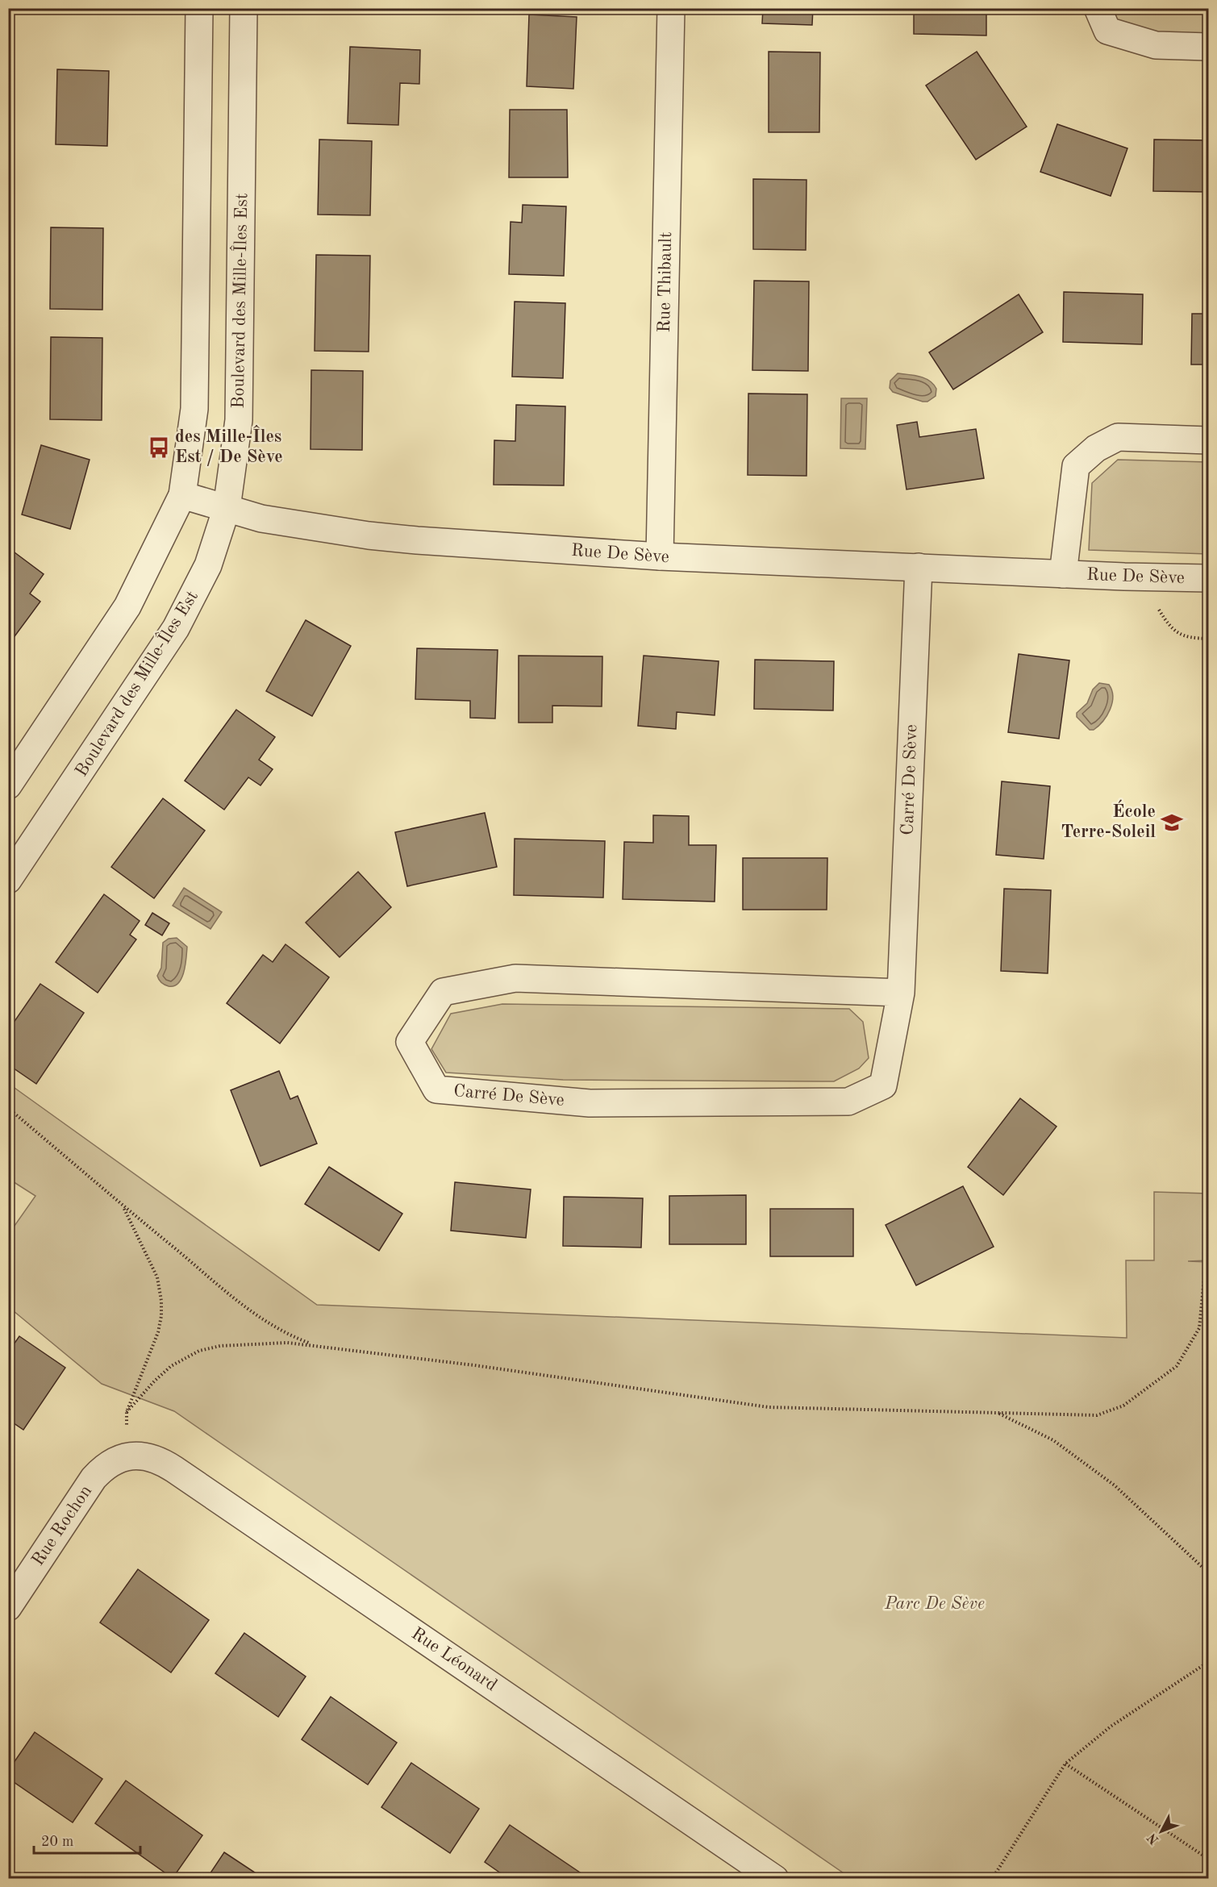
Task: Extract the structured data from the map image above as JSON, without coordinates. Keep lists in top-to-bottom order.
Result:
{
  "streets": {
    "street": [
      "Rue Thibault",
      "Boulevard des Mille-Îles Est",
      "Rue De Sève",
      "Carré De Sève",
      "Rue Rochon",
      "Rue Léonard"
    ]
  },
  "crossings": [
    ["Rue Thibault", "Rue De Sève"],
    ["Boulevard des Mille-Îles Est", "Rue De Sève"],
    ["Rue De Sève", "Carré De Sève"],
    ["Rue Rochon", "Rue Léonard"]
  ],
  "parks": ["Parc De Sève"],
  "places": {
    "bus stop": ["des Mille-Îles Est / De Sève"],
    "school or university": ["École Terre-Soleil"]
  },
  "scale_bar": "20 m",
  "north": "bottom left"
}
